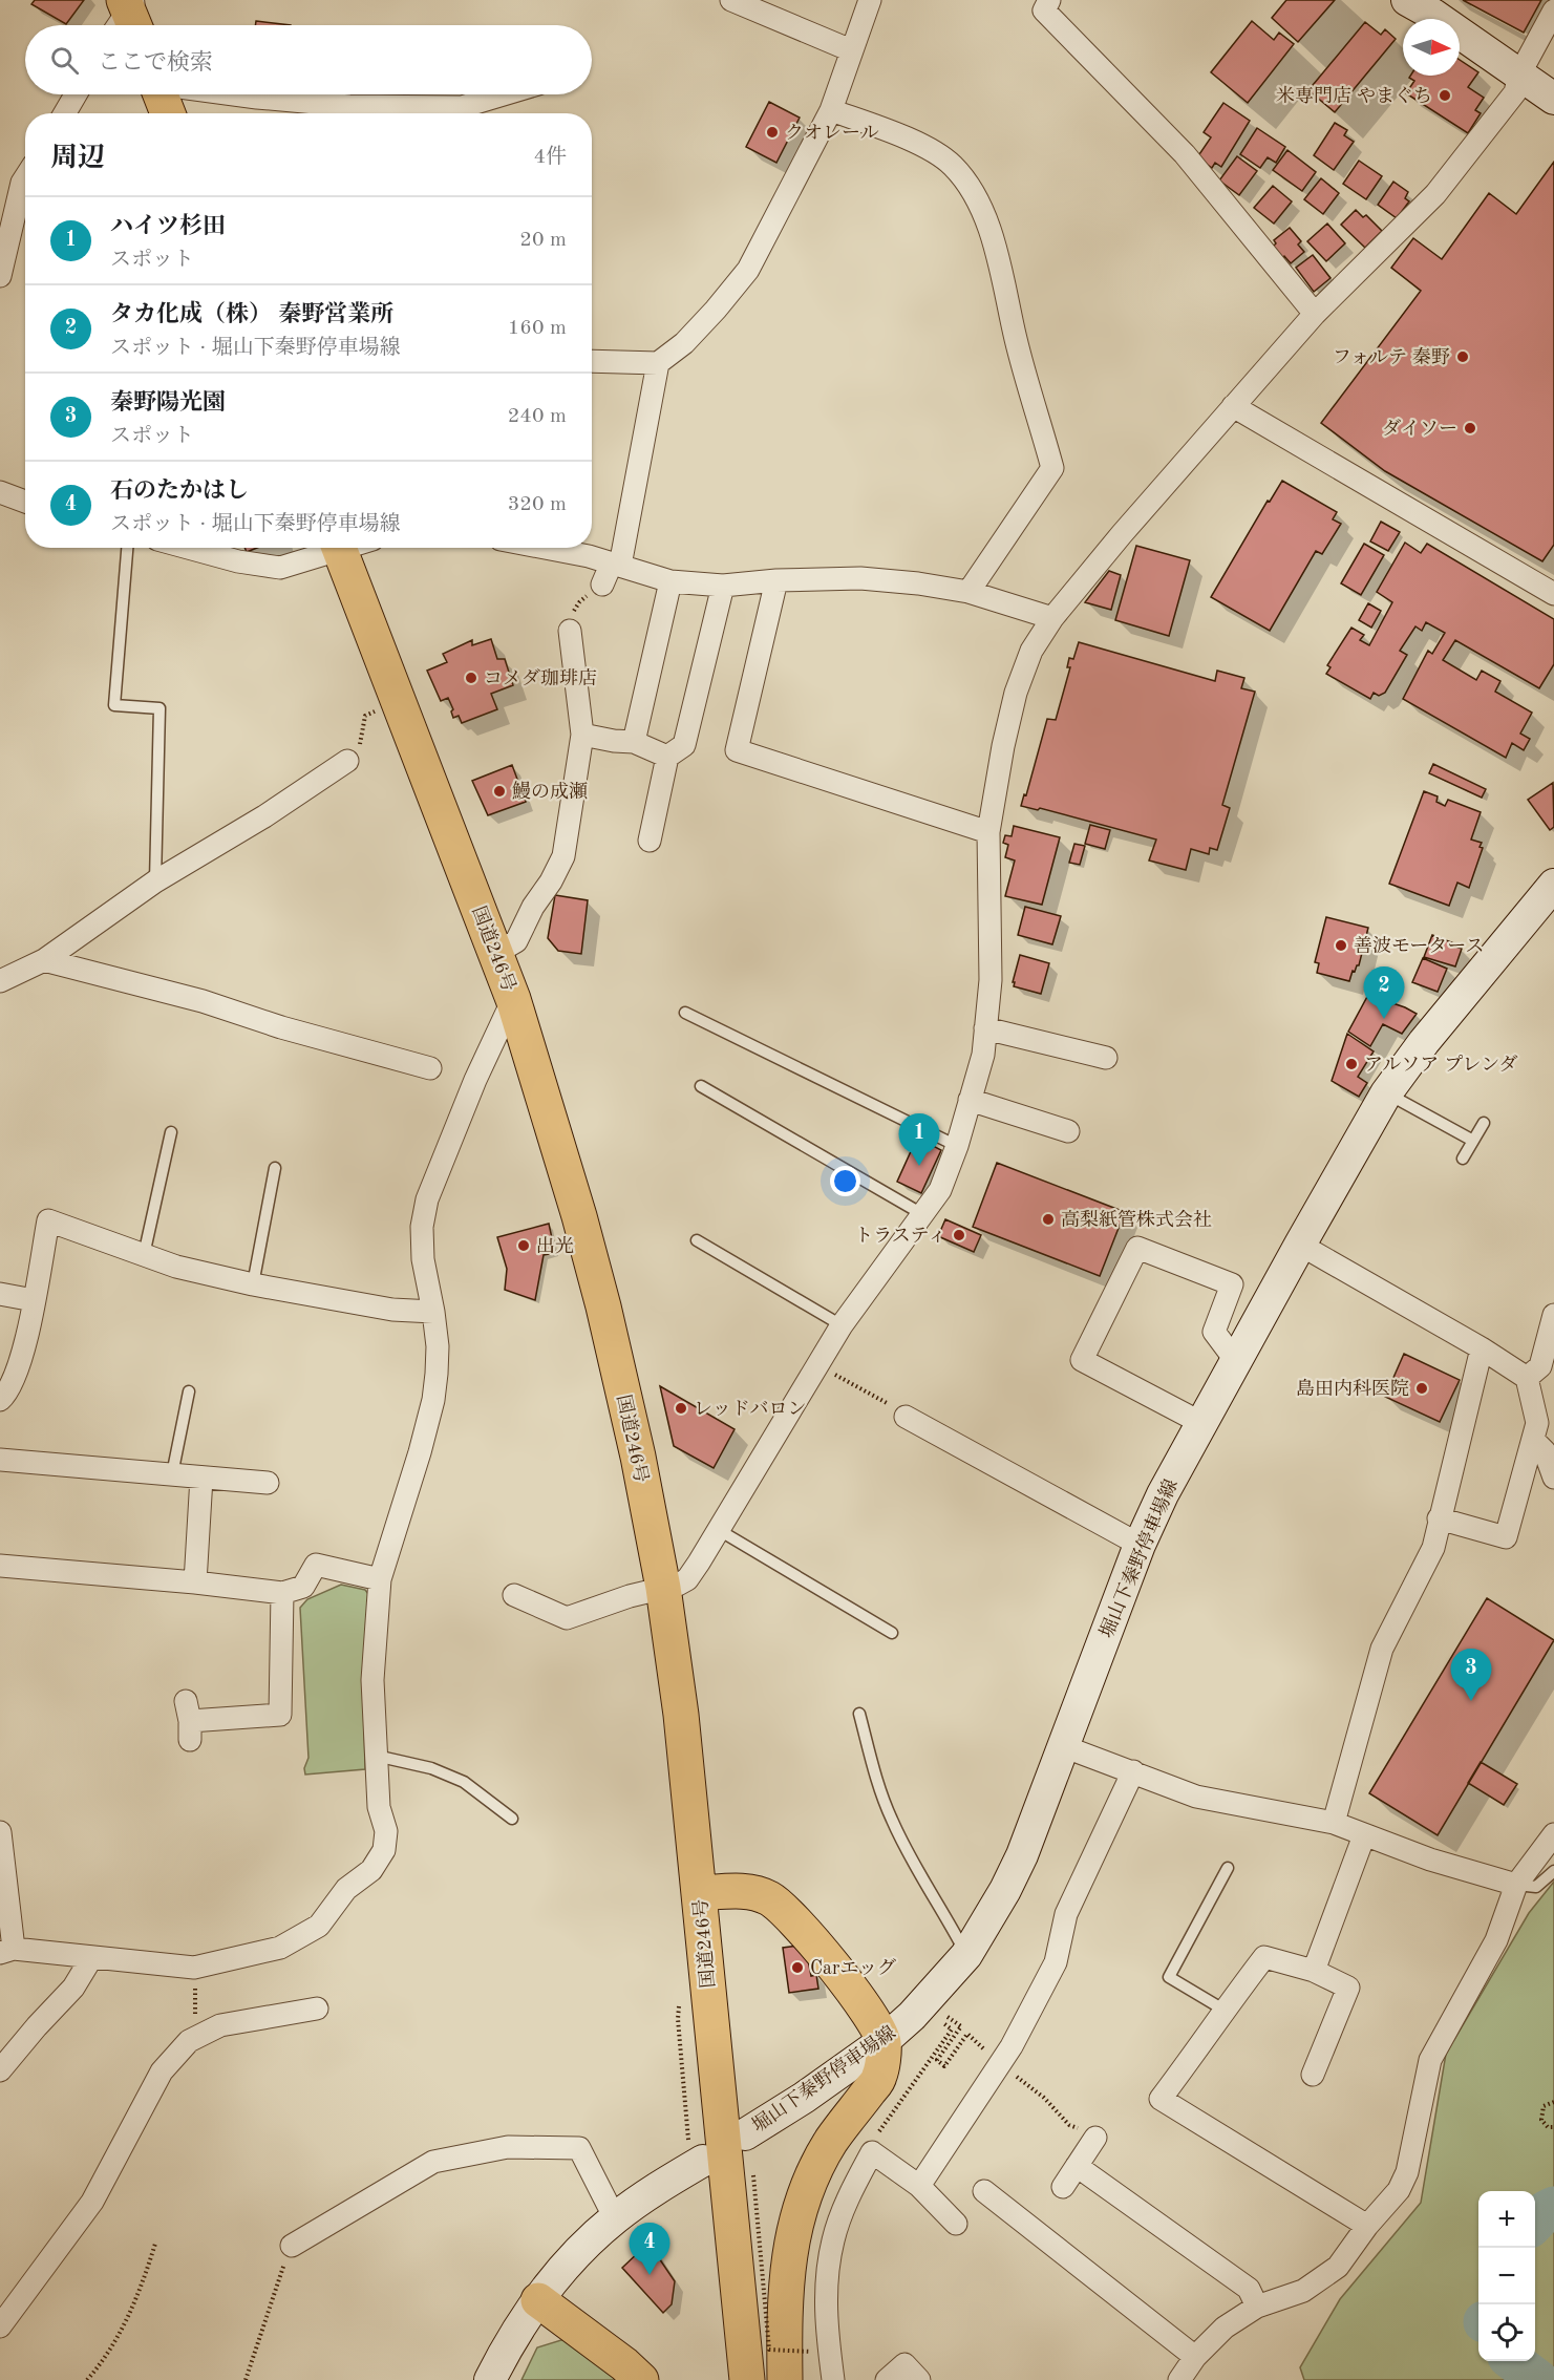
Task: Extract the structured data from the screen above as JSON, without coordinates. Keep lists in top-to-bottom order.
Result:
{
  "streets": {
    "highway": ["国道246号"],
    "main road": ["堀山下秦野停車場線"]
  },
  "places": [
    "米専門店 やまぐち",
    "クオレール",
    "フォルテ 秦野",
    "ダイソー",
    "コメダ珈琲店",
    "鰻の成瀬",
    "善波モータース",
    "アルソア プレンダ",
    "高梨紙管株式会社",
    "トラスティ",
    "出光",
    "島田内科医院",
    "レッドバロン",
    "Carエッグ"
  ],
  "north": "right",
  "page": {
    "search": "ここで検索",
    "heading": ["周辺", "4件"],
    "list": [
      {
        "mark": "1",
        "name": "ハイツ杉田",
        "note": "スポット",
        "value": "20 m"
      },
      {
        "mark": "2",
        "name": "タカ化成（株） 秦野営業所",
        "note": "スポット · 堀山下秦野停車場線",
        "value": "160 m"
      },
      {
        "mark": "3",
        "name": "秦野陽光園",
        "note": "スポット",
        "value": "240 m"
      },
      {
        "mark": "4",
        "name": "石のたかはし",
        "note": "スポット · 堀山下秦野停車場線",
        "value": "320 m"
      }
    ],
    "pins": [
      "2",
      "1",
      "3",
      "4"
    ],
    "map_buttons": ["+", "−"]
  }
}
